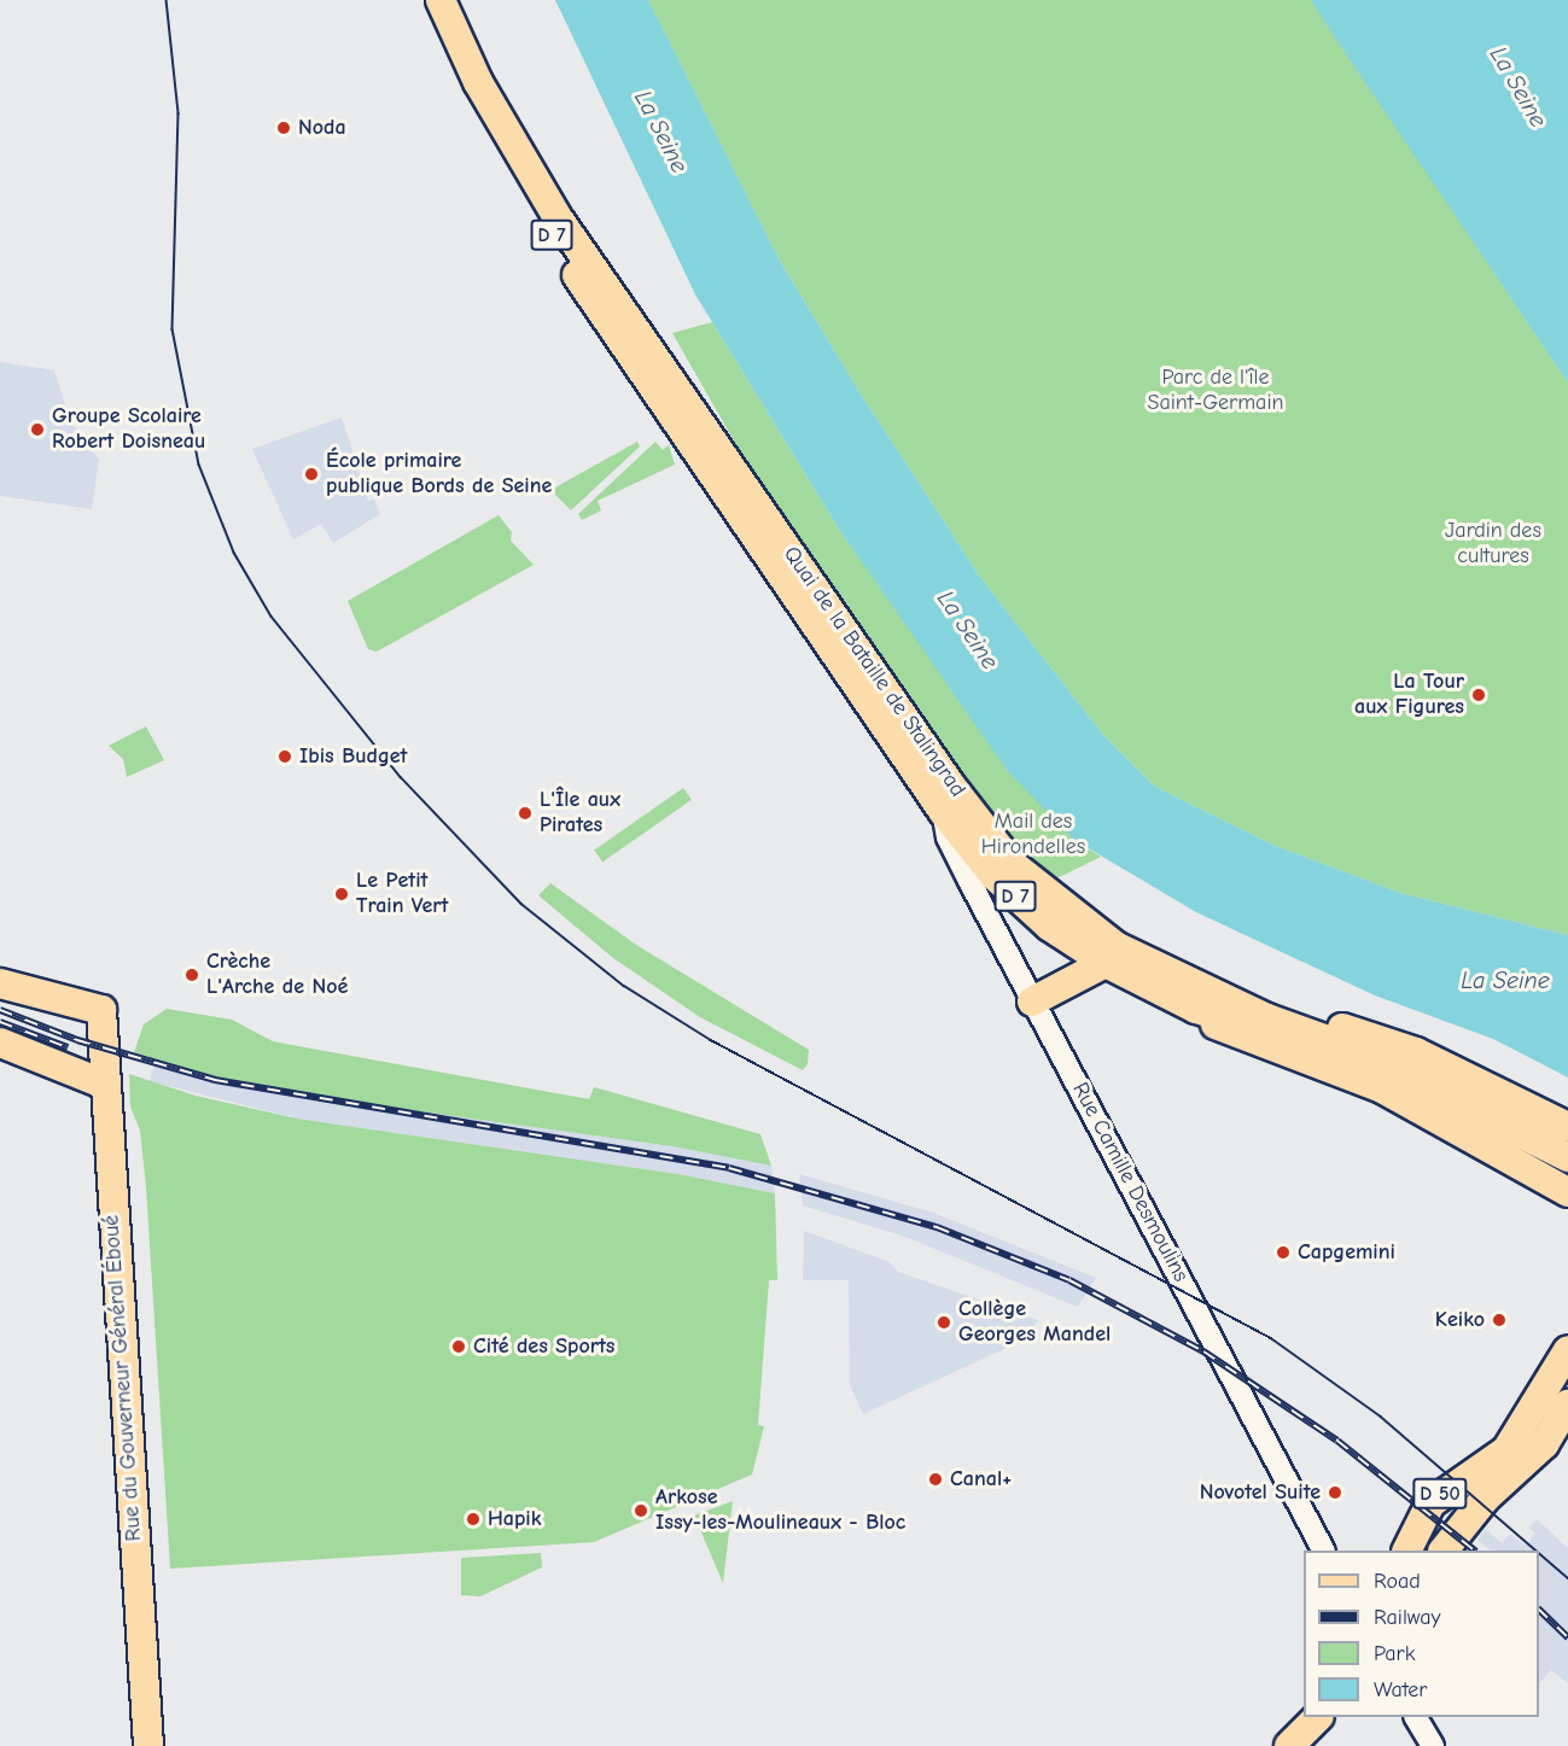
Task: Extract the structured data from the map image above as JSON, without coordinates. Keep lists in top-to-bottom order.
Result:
{
  "streets": {
    "main road": [
      "D 7",
      "Quai de la Bataille de Stalingrad",
      "Rue du Gouverneur Général Éboué",
      "D 50"
    ],
    "street": ["Rue Camille Desmoulins"]
  },
  "crossings": [
    ["D 7", "Quai de la Bataille de Stalingrad"],
    ["Quai de la Bataille de Stalingrad", "Rue Camille Desmoulins"]
  ],
  "water": ["La Seine"],
  "parks": ["Parc de l'île Saint-Germain", "Jardin des cultures", "Mail des Hirondelles"],
  "places": [
    "Noda",
    "Groupe Scolaire Robert Doisneau",
    "École primaire publique Bords de Seine",
    "La Tour aux Figures",
    "Ibis Budget",
    "L'Île aux Pirates",
    "Le Petit Train Vert",
    "Crèche L'Arche de Noé",
    "Capgemini",
    "Keiko",
    "Collège Georges Mandel",
    "Cité des Sports",
    "Canal+",
    "Novotel Suite",
    "Arkose Issy-les-Moulineaux - Bloc",
    "Hapik"
  ],
  "legend": [
    "Road",
    "Railway",
    "Park",
    "Water"
  ]
}
